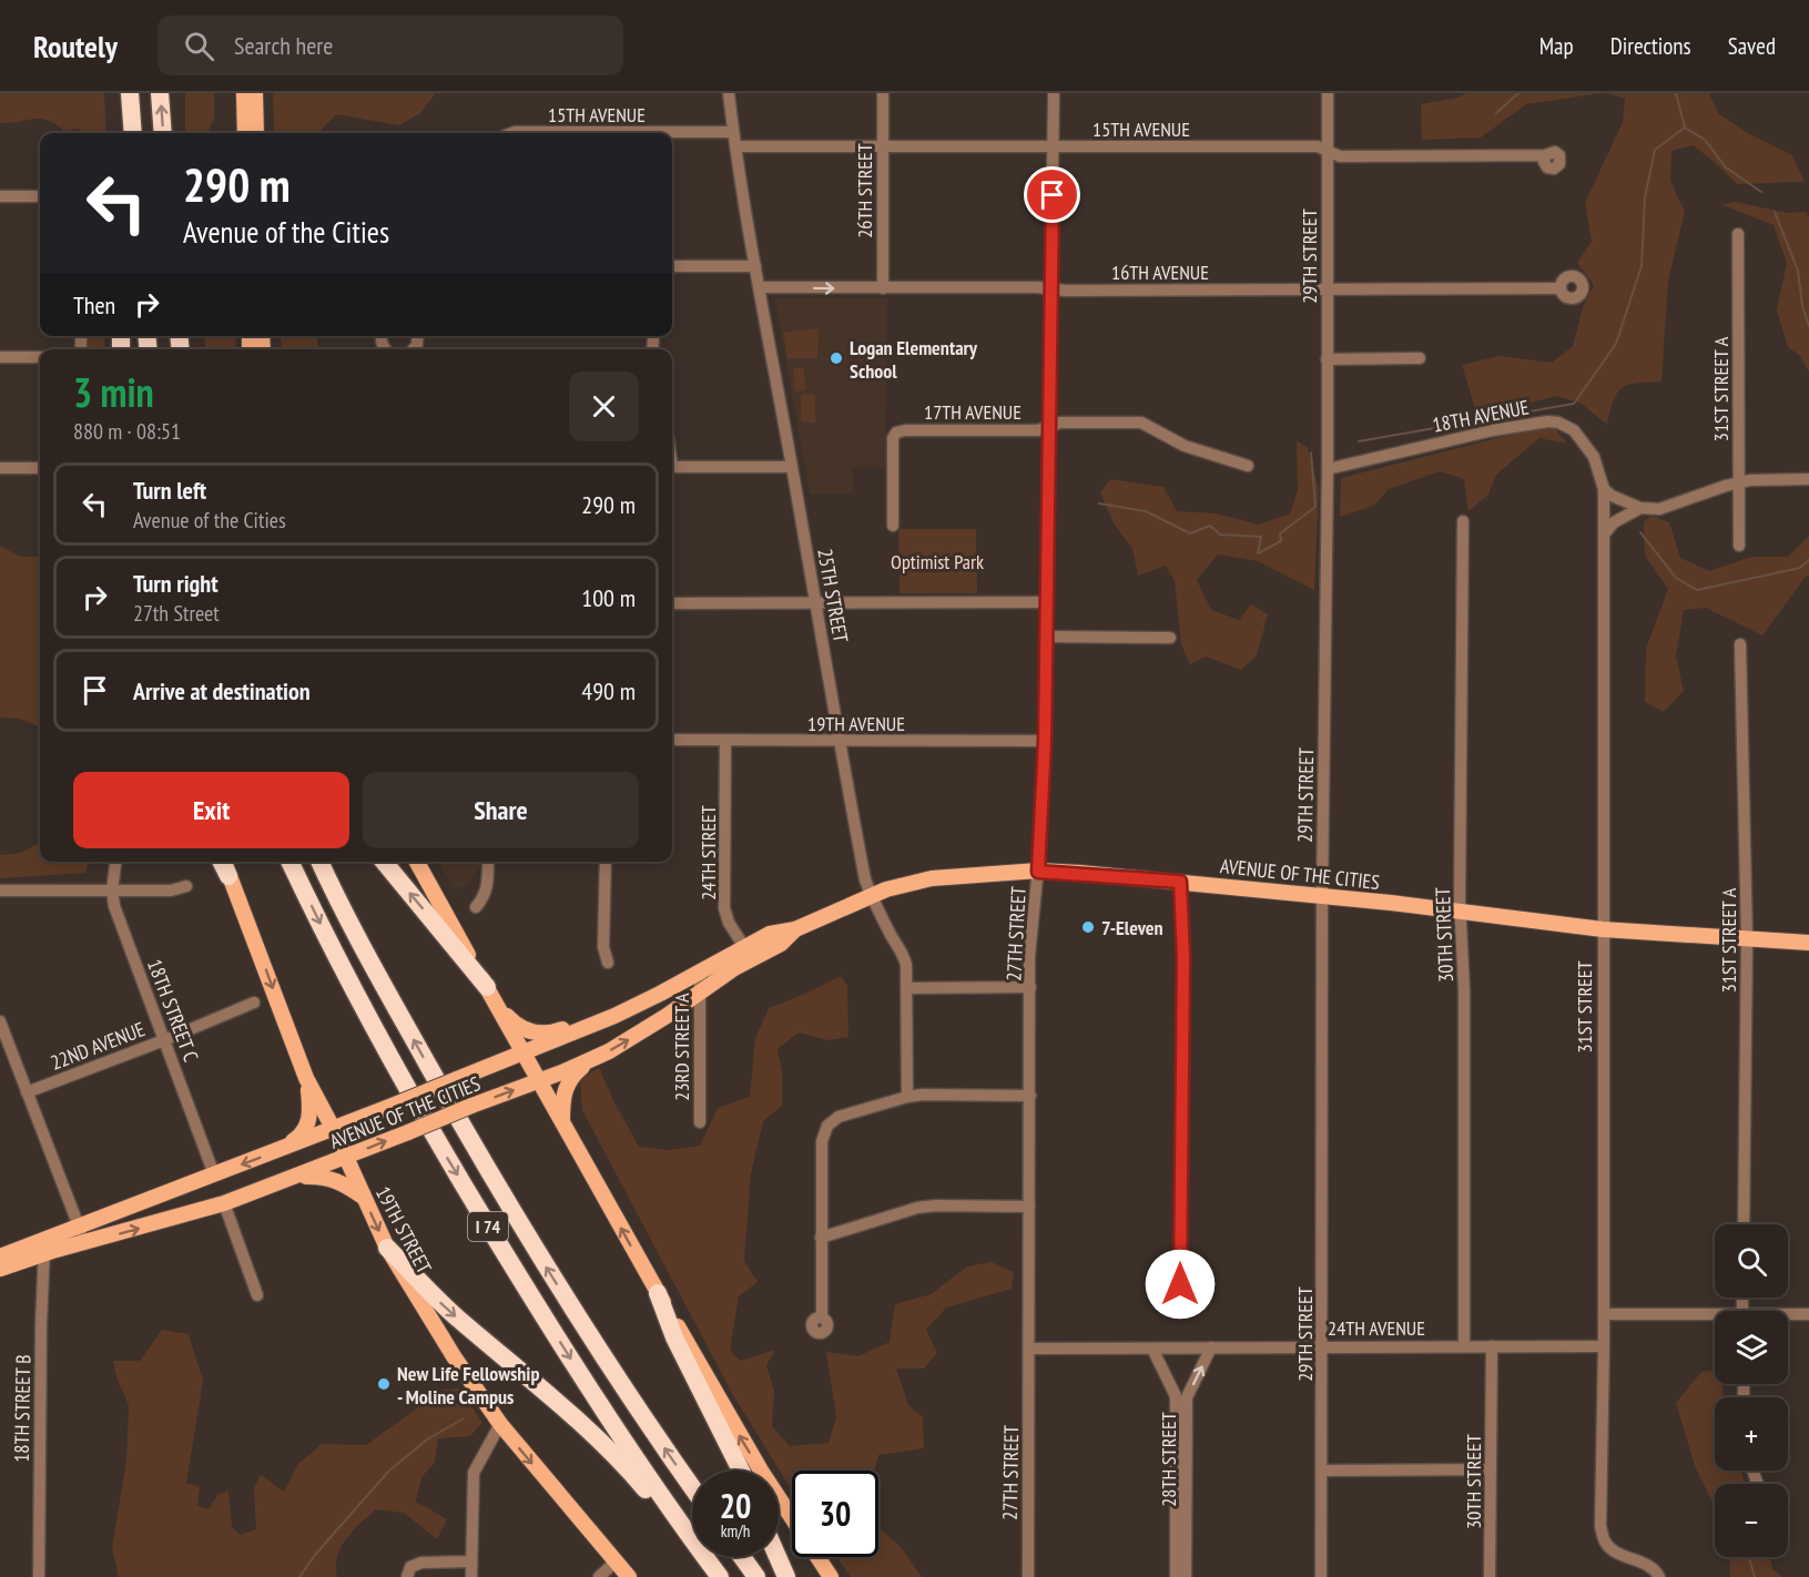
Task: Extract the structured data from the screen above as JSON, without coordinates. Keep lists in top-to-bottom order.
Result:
{
  "streets": {
    "highway": ["I 74"],
    "main road": ["AVENUE OF THE CITIES", "19TH STREET"],
    "street": [
      "15TH AVENUE",
      "26TH STREET",
      "29TH STREET",
      "16TH AVENUE",
      "31ST STREET A",
      "17TH AVENUE",
      "18TH AVENUE",
      "25TH STREET",
      "19TH AVENUE",
      "24TH STREET",
      "27TH STREET",
      "30TH STREET",
      "31ST STREET",
      "18TH STREET C",
      "22ND AVENUE",
      "23RD STREET A",
      "24TH AVENUE",
      "18TH STREET B",
      "28TH STREET"
    ]
  },
  "crossings": [
    ["15TH AVENUE", "26TH STREET"],
    ["15TH AVENUE", "29TH STREET"],
    ["15TH AVENUE", "25TH STREET"],
    ["15TH AVENUE", "27TH STREET"],
    ["26TH STREET", "16TH AVENUE"],
    ["29TH STREET", "16TH AVENUE"],
    ["29TH STREET", "18TH AVENUE"],
    ["29TH STREET", "AVENUE OF THE CITIES"],
    ["29TH STREET", "24TH AVENUE"],
    ["16TH AVENUE", "25TH STREET"],
    ["16TH AVENUE", "27TH STREET"],
    ["31ST STREET A", "AVENUE OF THE CITIES"],
    ["17TH AVENUE", "27TH STREET"],
    ["18TH AVENUE", "31ST STREET"],
    ["25TH STREET", "19TH AVENUE"],
    ["25TH STREET", "AVENUE OF THE CITIES"],
    ["19TH AVENUE", "24TH STREET"],
    ["19TH AVENUE", "27TH STREET"],
    ["24TH STREET", "AVENUE OF THE CITIES"],
    ["AVENUE OF THE CITIES", "27TH STREET"],
    ["AVENUE OF THE CITIES", "30TH STREET"],
    ["AVENUE OF THE CITIES", "31ST STREET"],
    ["AVENUE OF THE CITIES", "18TH STREET C"],
    ["AVENUE OF THE CITIES", "23RD STREET A"],
    ["AVENUE OF THE CITIES", "19TH STREET"],
    ["AVENUE OF THE CITIES", "18TH STREET B"],
    ["27TH STREET", "24TH AVENUE"],
    ["30TH STREET", "24TH AVENUE"],
    ["31ST STREET", "24TH AVENUE"],
    ["18TH STREET C", "22ND AVENUE"],
    ["24TH AVENUE", "28TH STREET"]
  ],
  "one_way": ["19TH STREET"],
  "parks": ["Optimist Park"],
  "places": ["Logan Elementary School", "7-Eleven", "New Life Fellowship - Moline Campus"],
  "page": {
    "header": "Routely",
    "search": "Search here",
    "nav": ["Map", "Directions", "Saved"],
    "turn": ["290 m", "Avenue of the Cities"],
    "then": "Then",
    "heading": ["3 min", "880 m · 08:51"],
    "list": [
      {
        "name": "Turn left",
        "note": "Avenue of the Cities",
        "value": "290 m"
      },
      {
        "name": "Turn right",
        "note": "27th Street",
        "value": "100 m"
      },
      {
        "name": "Arrive at destination",
        "value": "490 m"
      }
    ],
    "buttons": ["Exit", "Share"],
    "map_buttons": ["+", "−"],
    "speed": "20 km/h",
    "limit": "30"
  }
}
